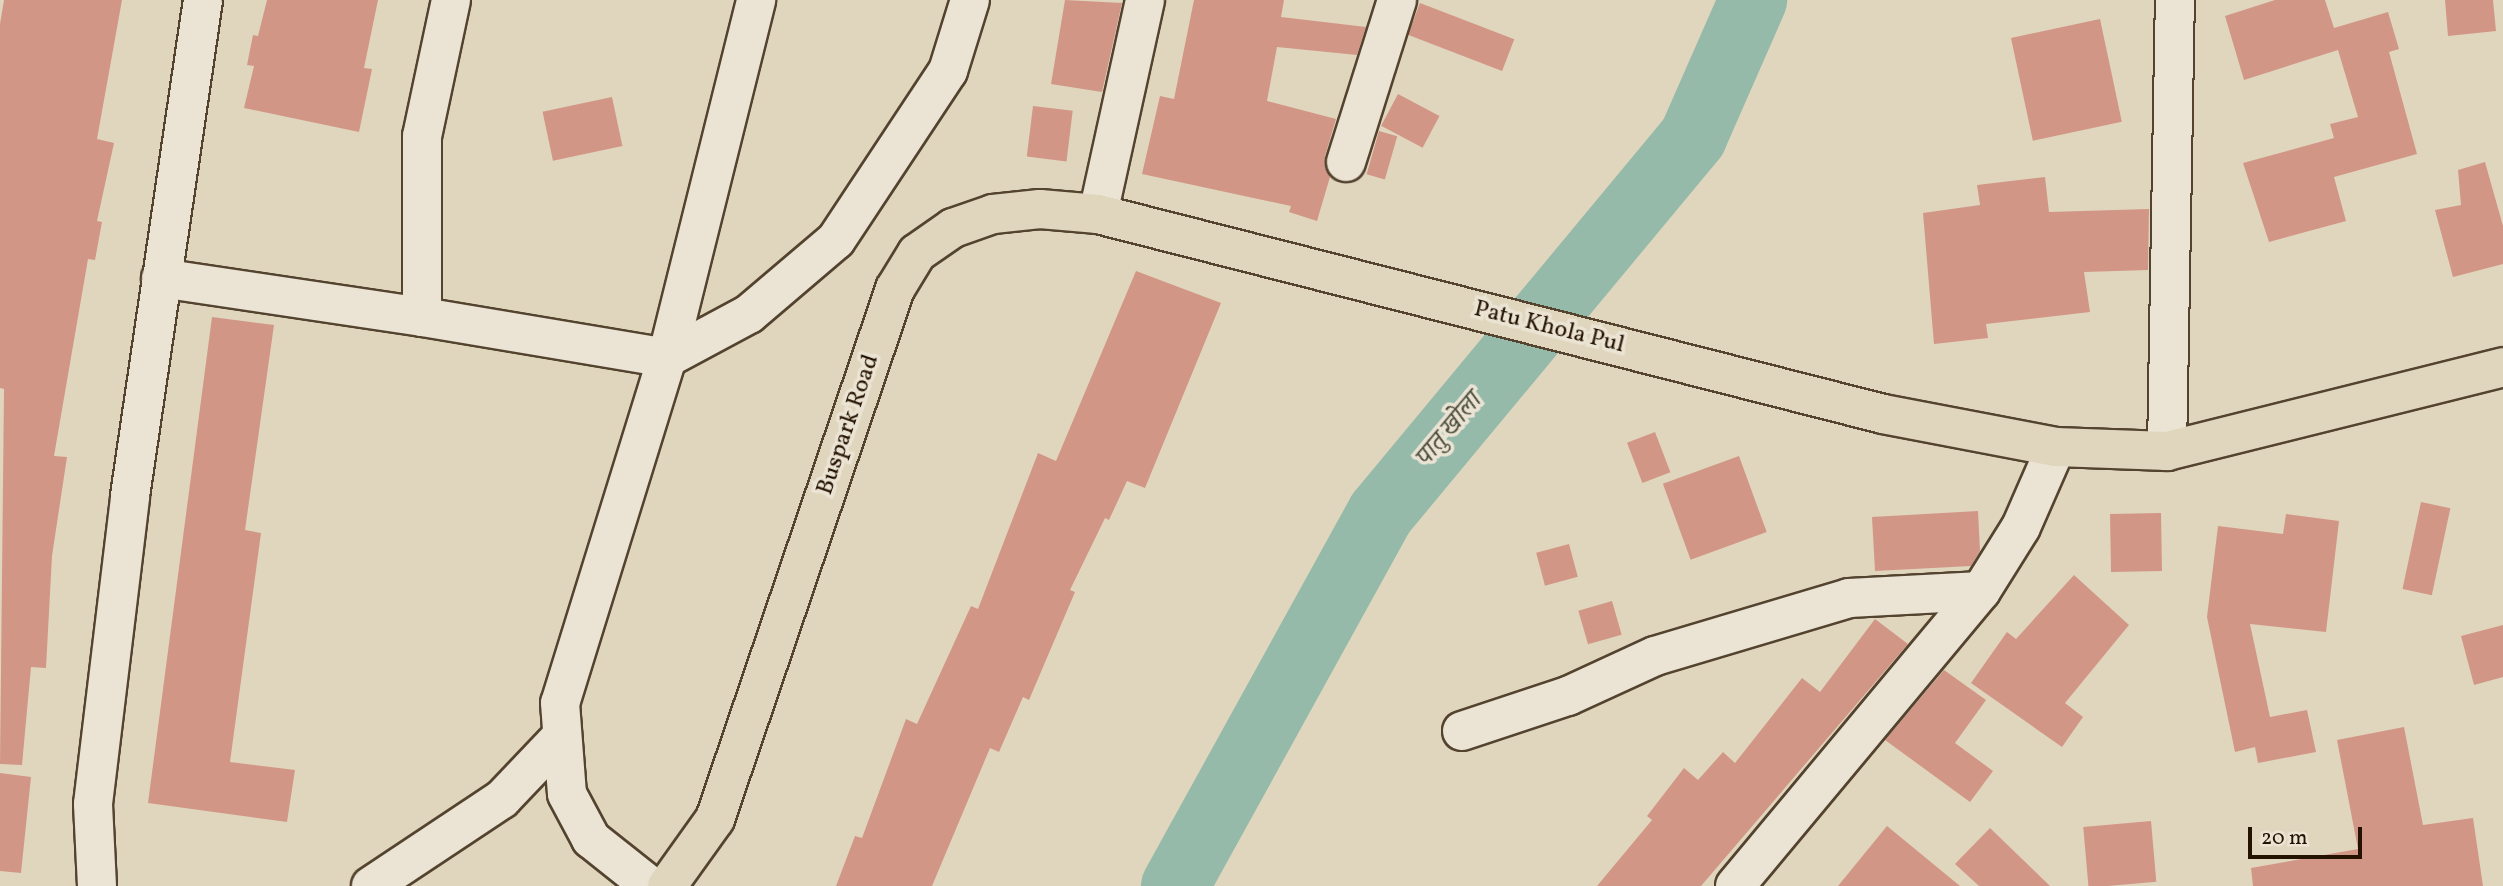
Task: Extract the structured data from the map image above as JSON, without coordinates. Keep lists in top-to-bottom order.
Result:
{
  "streets": {
    "main road": ["Patu Khola Pul", "Buspark Road"]
  },
  "crossings": [
    ["Patu Khola Pul", "Buspark Road"]
  ],
  "water": ["पातु खोला"],
  "scale_bar": "20 m"
}
